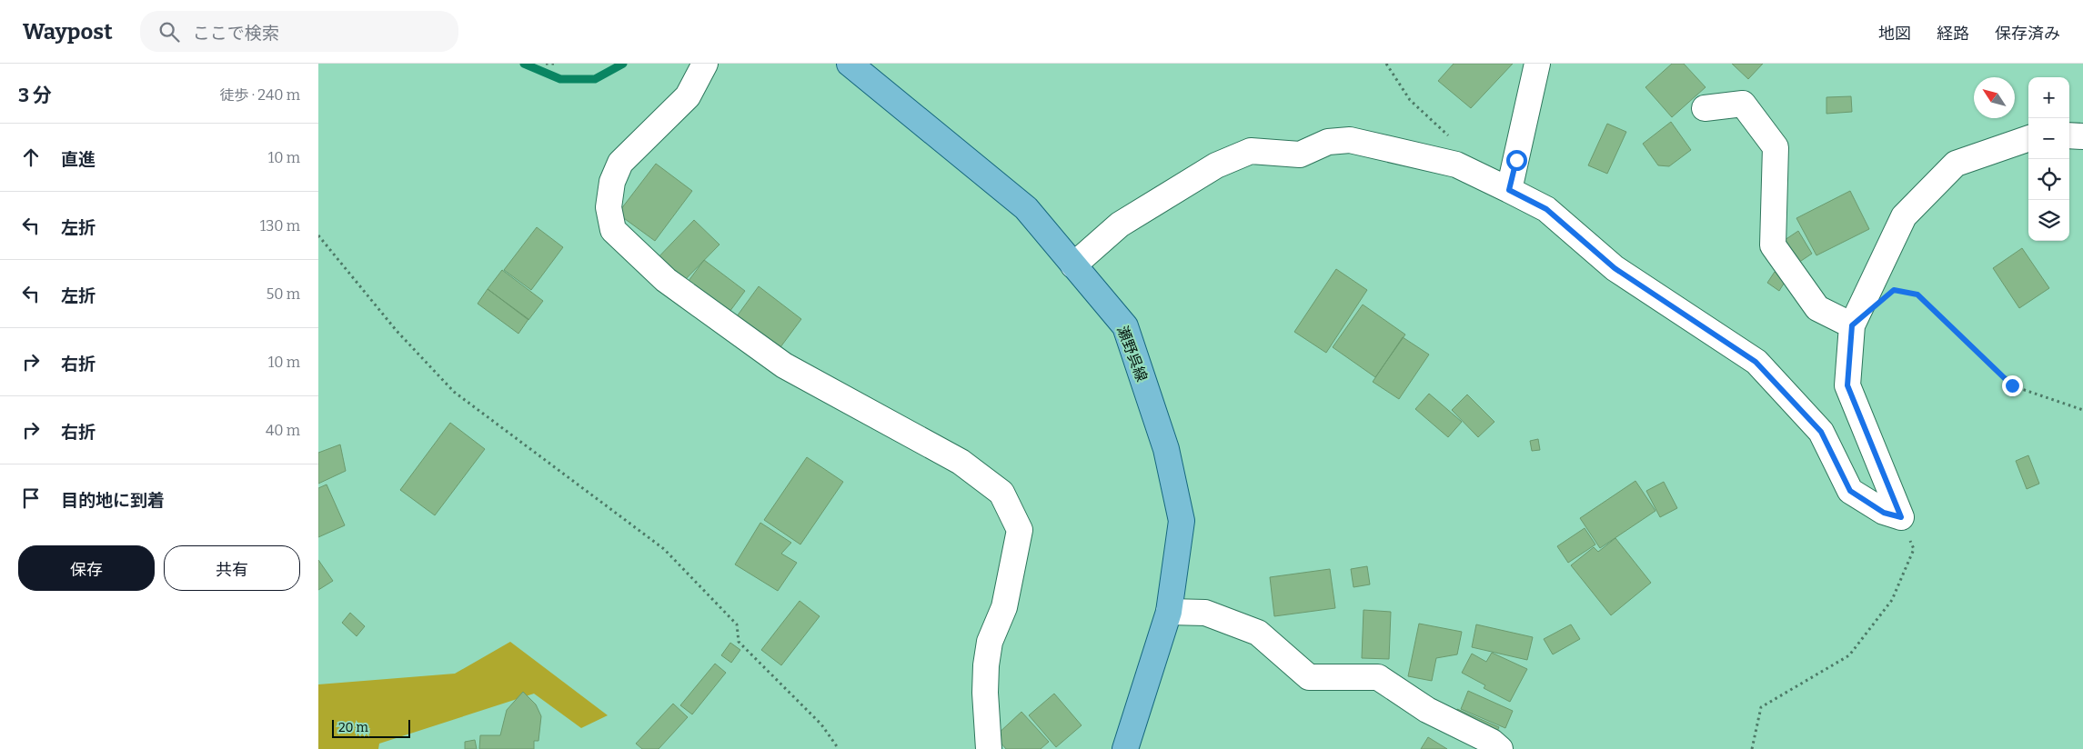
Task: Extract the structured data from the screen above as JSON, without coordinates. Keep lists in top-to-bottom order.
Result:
{
  "streets": {
    "main road": ["瀬野呉線"]
  },
  "scale_bar": "20 m",
  "north": "top left",
  "page": {
    "header": "Waypost",
    "search": "ここで検索",
    "nav": ["地図", "経路", "保存済み"],
    "heading": ["3 分", "徒歩 · 240 m"],
    "map_buttons": ["+", "−"],
    "list": [
      ["直進", "10 m"],
      ["左折", "130 m"],
      ["左折", "50 m"],
      ["右折", "10 m"],
      ["右折", "40 m"],
      "目的地に到着"
    ],
    "buttons": ["保存", "共有"],
    "scale": "20 m"
  }
}
